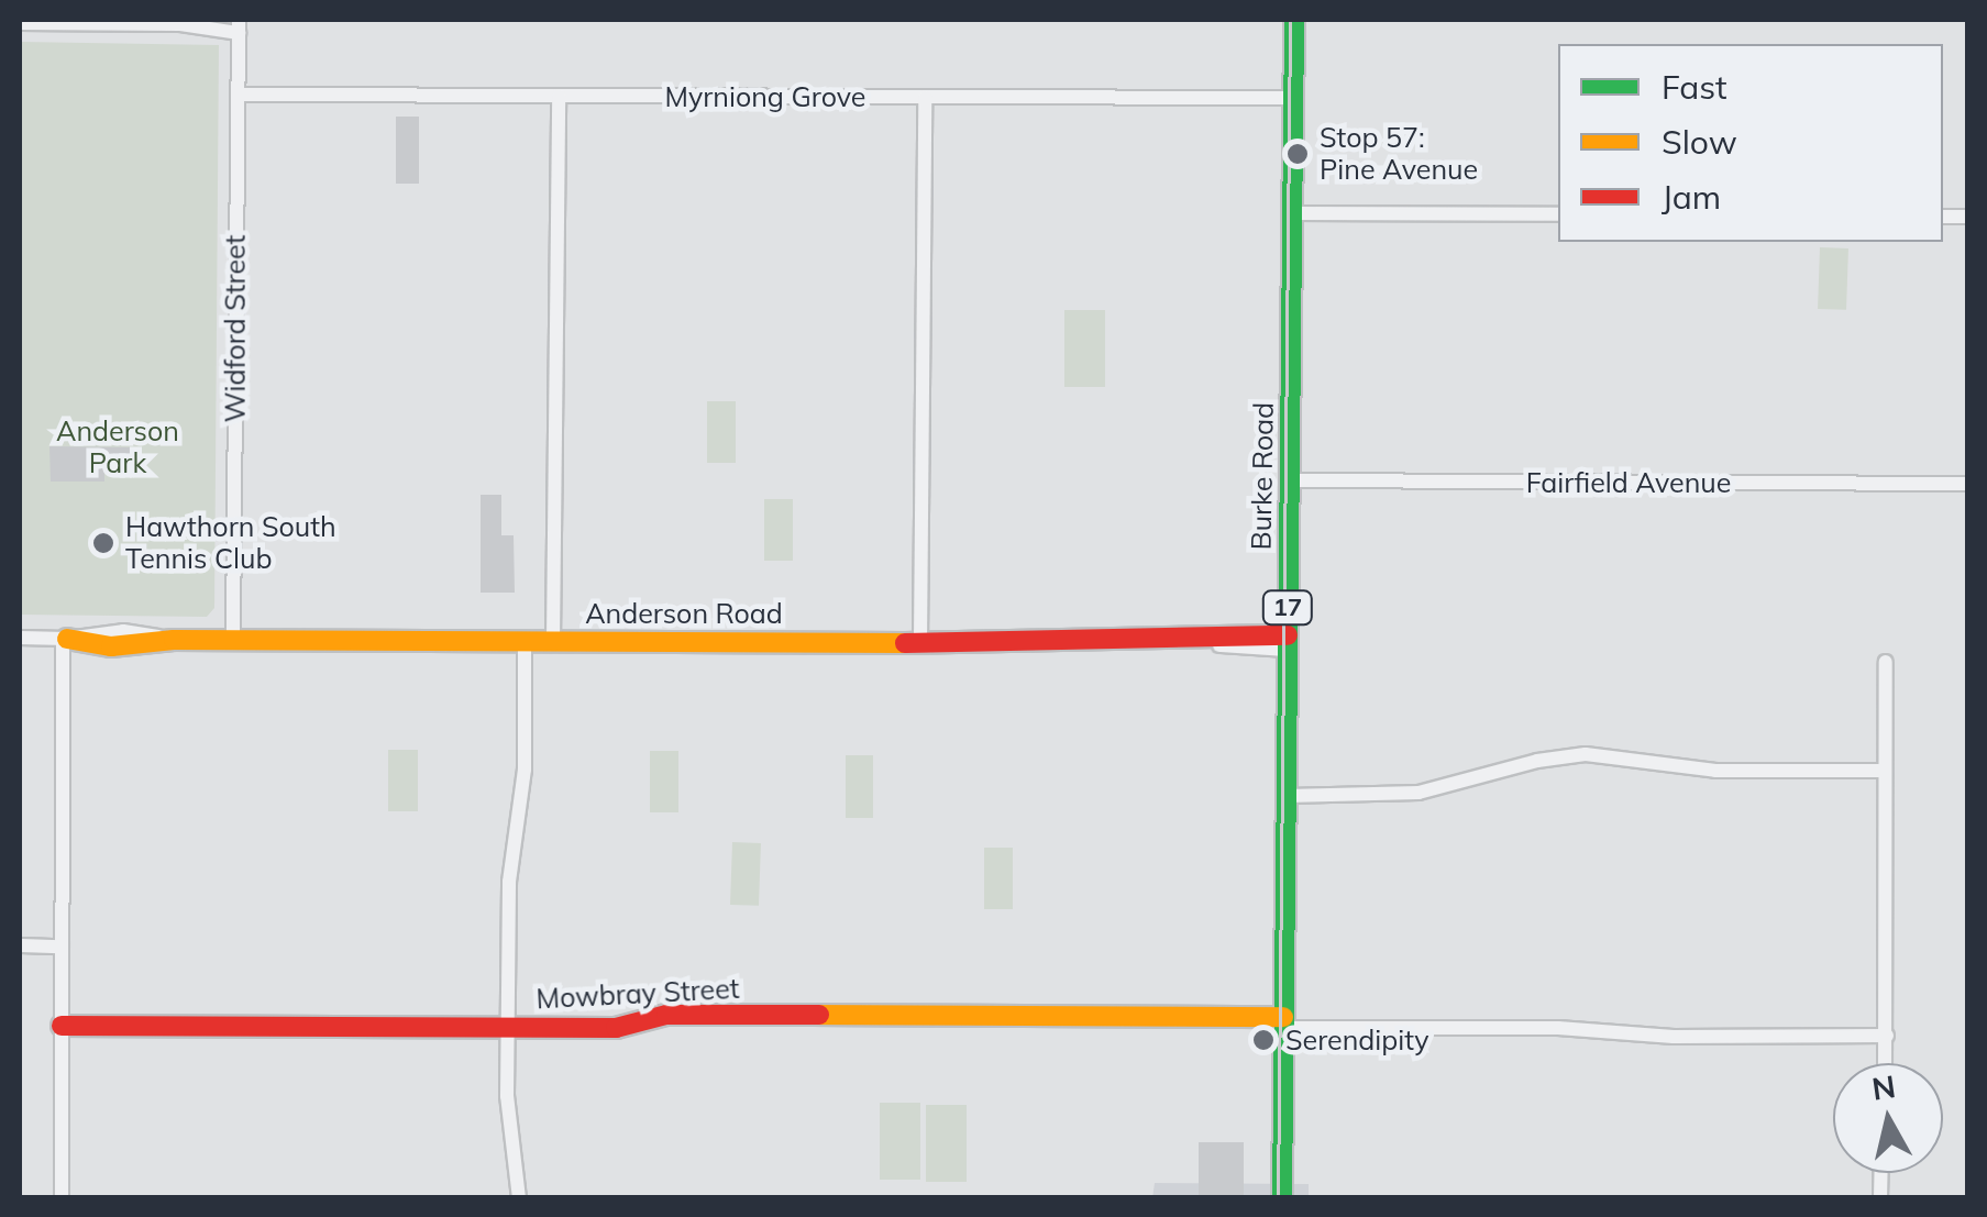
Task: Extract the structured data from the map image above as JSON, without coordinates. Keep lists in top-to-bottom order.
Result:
{
  "streets": {
    "street": [
      "Myrniong Grove",
      "Widford Street",
      "Burke Road",
      "Fairfield Avenue",
      "17",
      "Anderson Road",
      "Mowbray Street"
    ]
  },
  "crossings": [
    ["Myrniong Grove", "Widford Street"],
    ["Myrniong Grove", "Burke Road"],
    ["Widford Street", "Anderson Road"],
    ["Burke Road", "Fairfield Avenue"],
    ["Burke Road", "Anderson Road"],
    ["Burke Road", "Mowbray Street"]
  ],
  "parks": ["Anderson Park"],
  "places": ["Stop 57: Pine Avenue", "Hawthorn South Tennis Club", "Serendipity"],
  "legend": ["Fast", "Slow", "Jam"],
  "north": "top"
}
